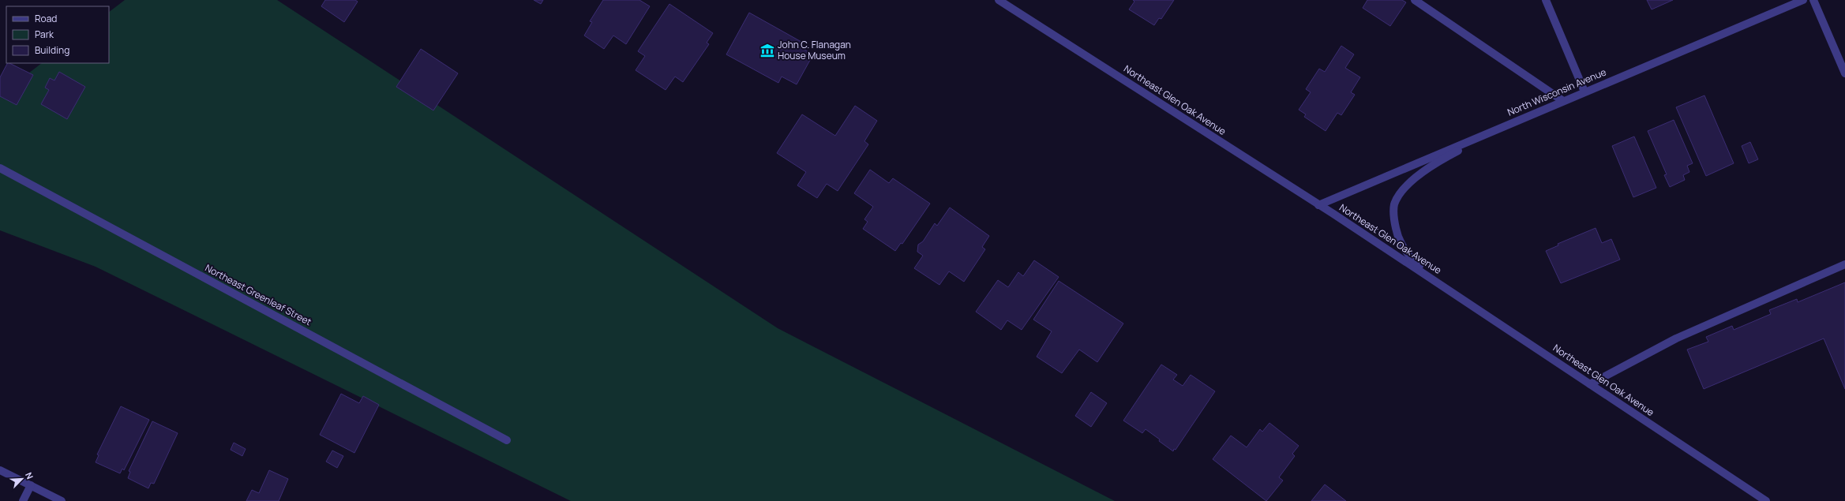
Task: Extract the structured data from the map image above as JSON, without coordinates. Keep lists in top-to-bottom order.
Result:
{
  "streets": {
    "street": ["North Wisconsin Avenue", "Northeast Glen Oak Avenue", "Northeast Greenleaf Street"]
  },
  "crossings": [
    ["North Wisconsin Avenue", "Northeast Glen Oak Avenue"]
  ],
  "places": {
    "museum": ["John C. Flanagan House Museum"]
  },
  "legend": ["Road", "Park", "Building"],
  "north": "top right"
}
